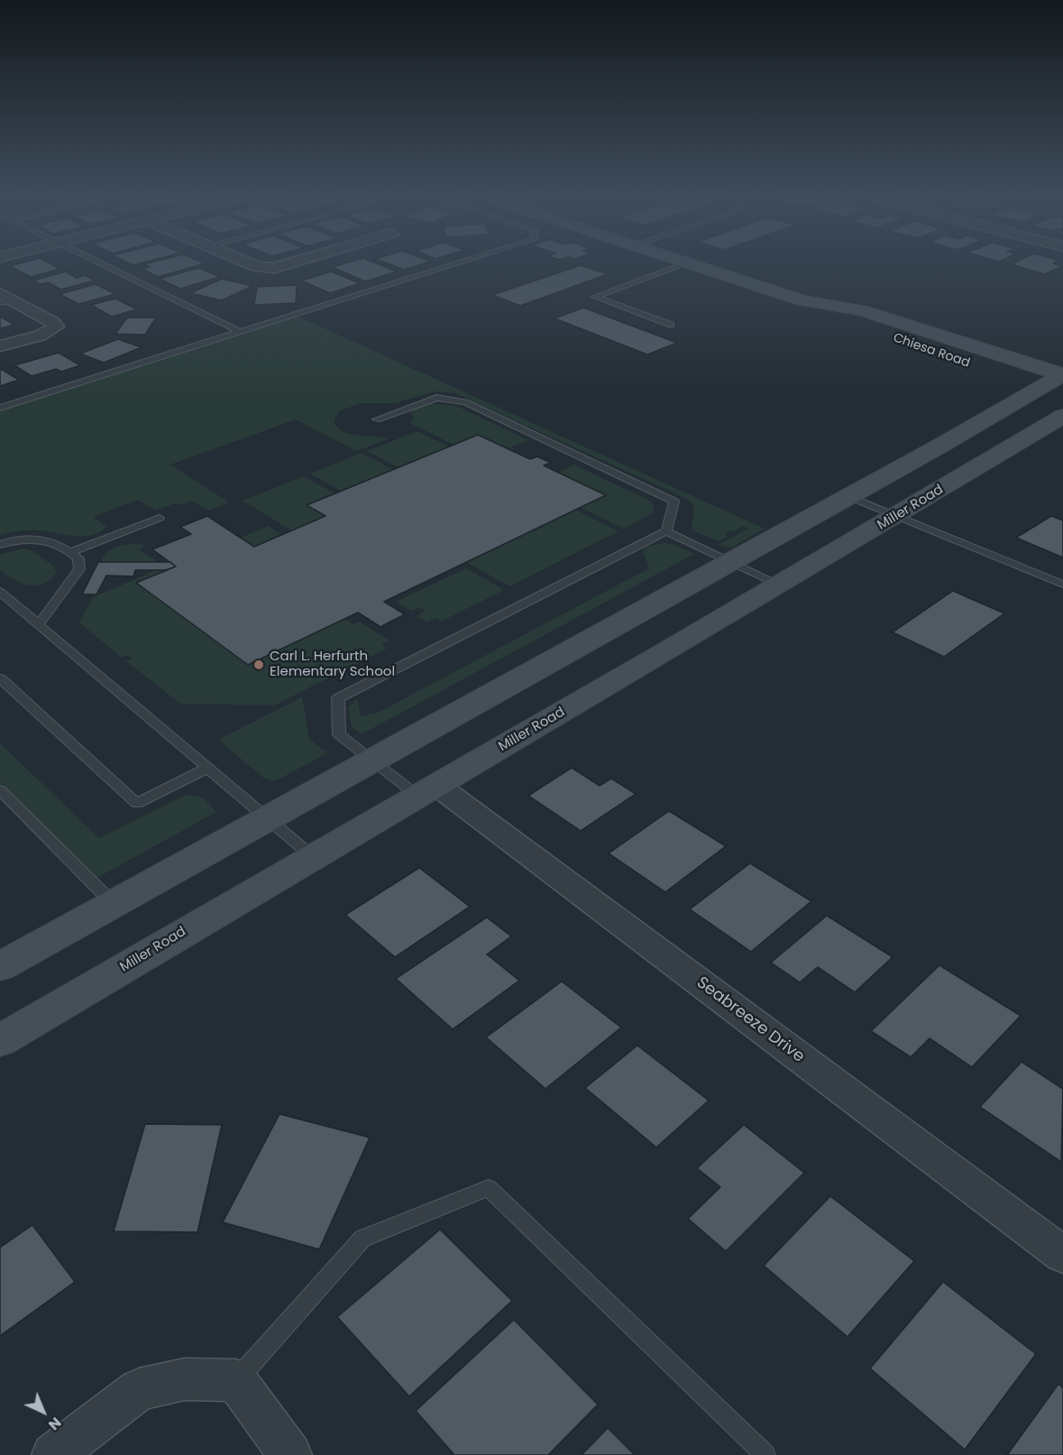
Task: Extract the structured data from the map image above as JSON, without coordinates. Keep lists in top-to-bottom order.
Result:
{
  "streets": {
    "main road": ["Chiesa Road", "Miller Road"],
    "street": ["Seabreeze Drive"]
  },
  "crossings": [
    ["Miller Road", "Seabreeze Drive"]
  ],
  "places": ["Carl L. Herfurth Elementary School"],
  "north": "bottom right"
}
